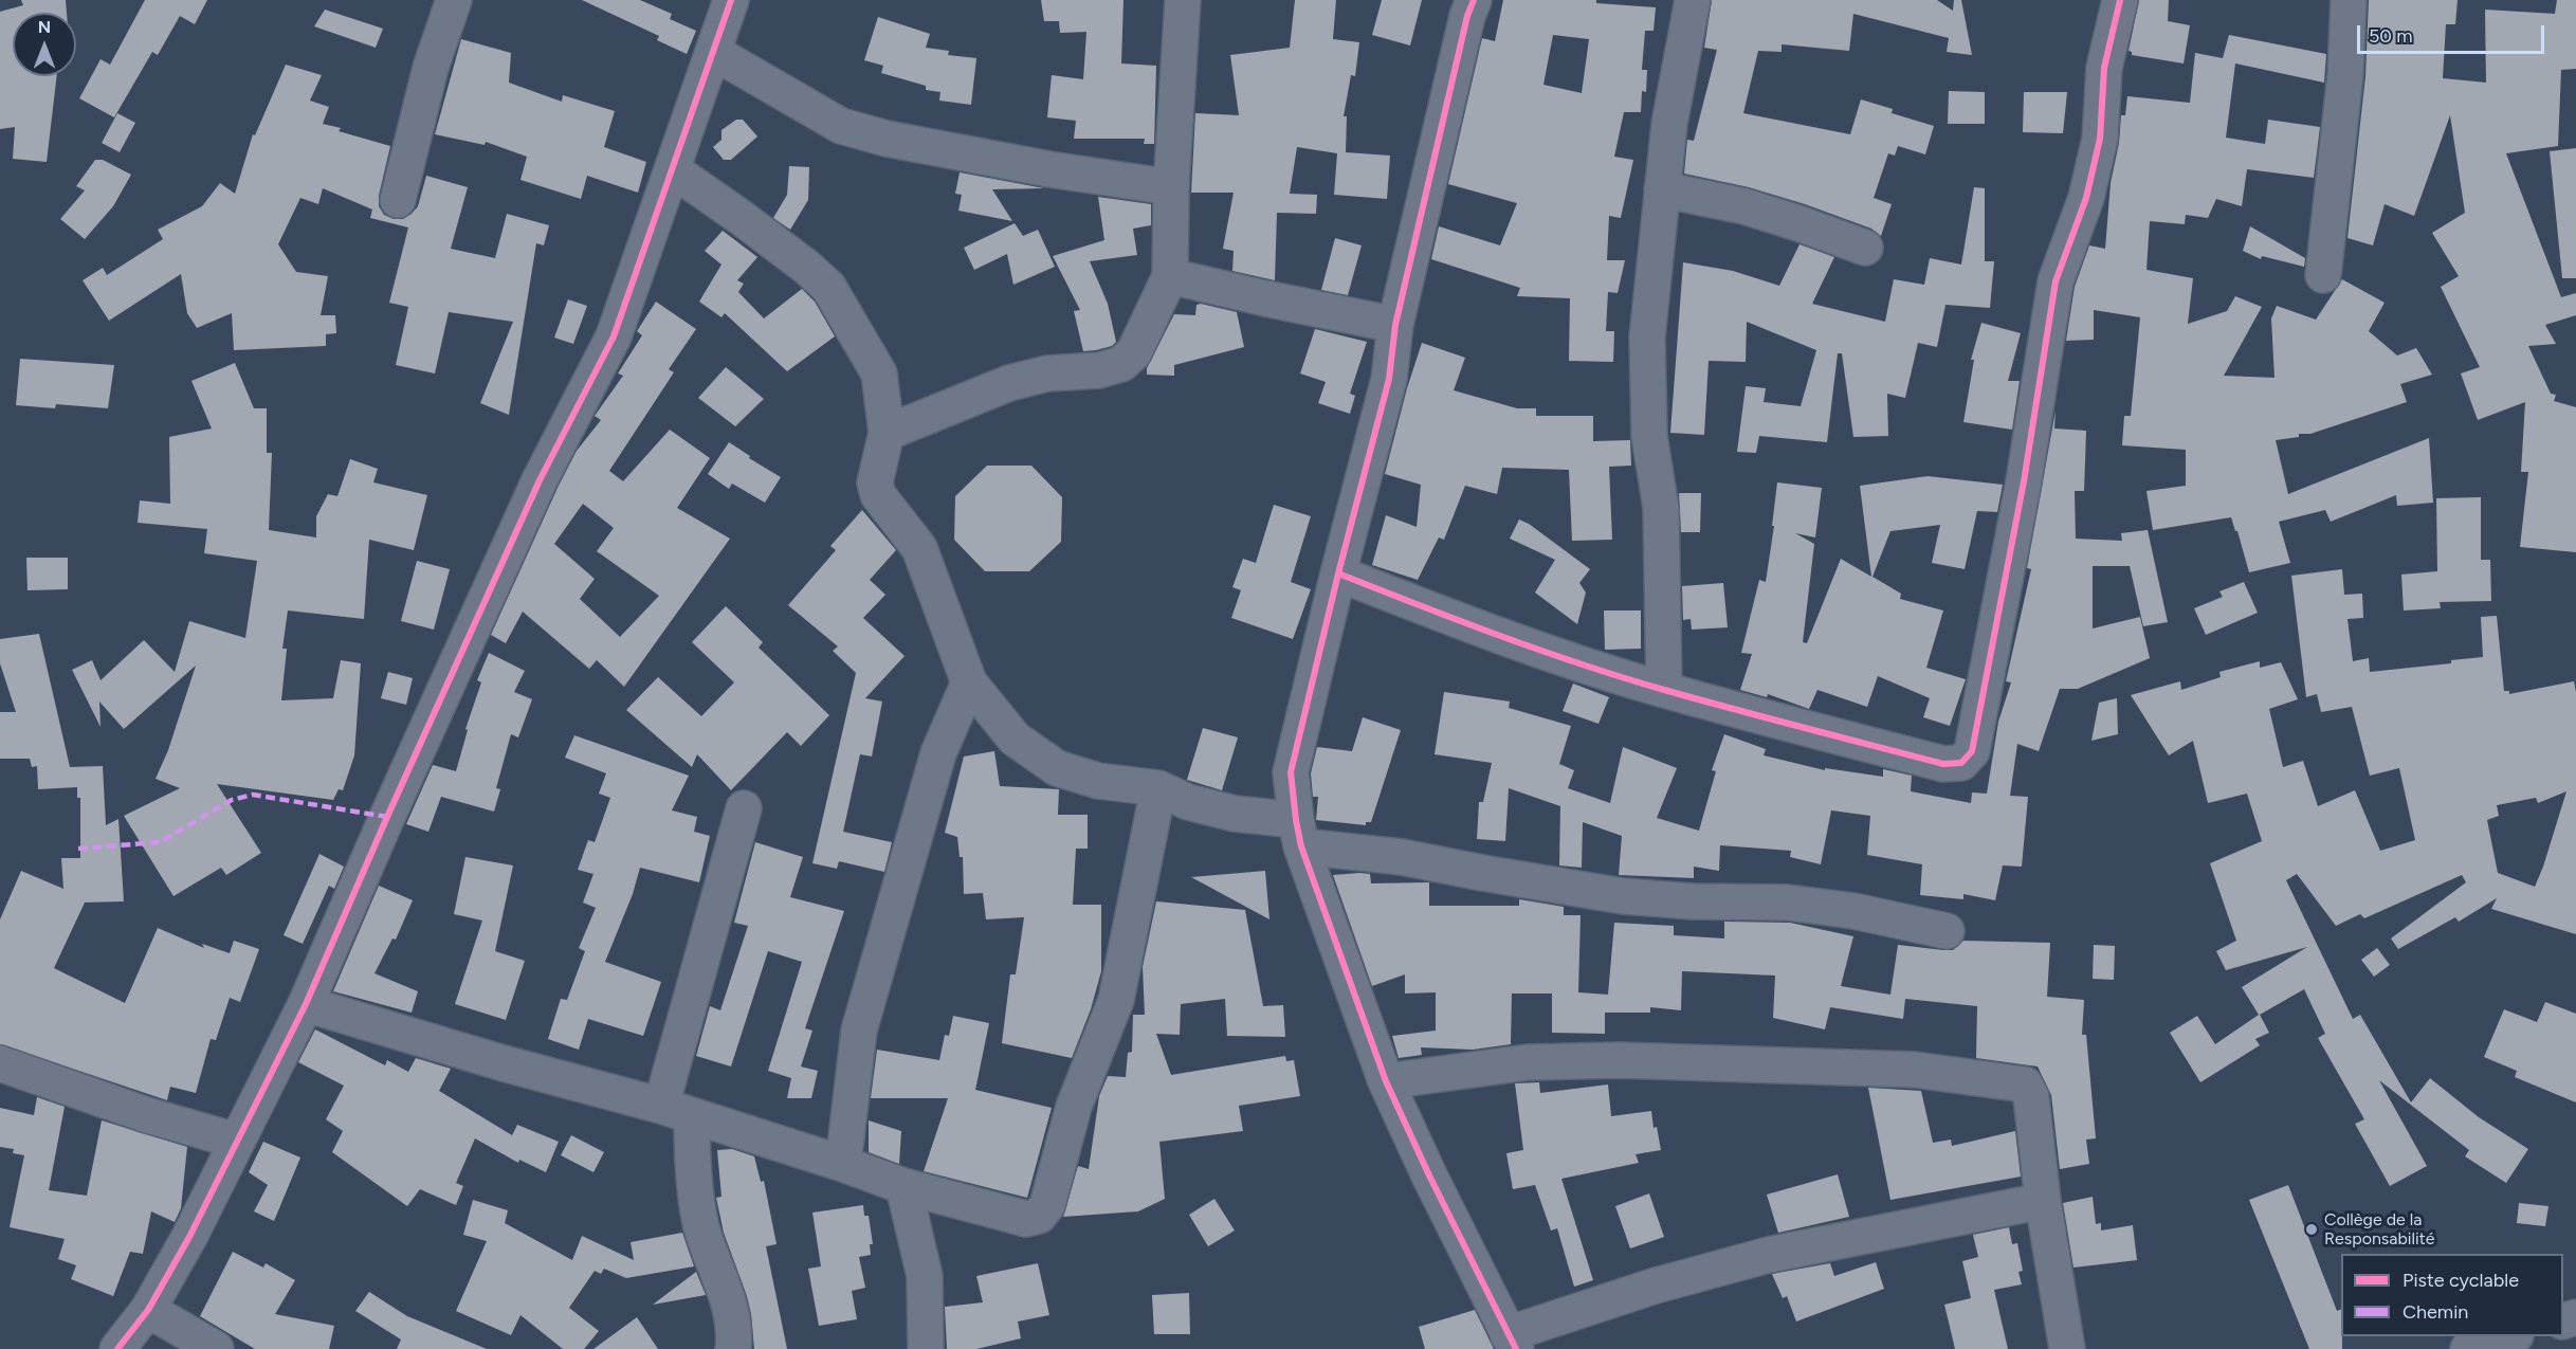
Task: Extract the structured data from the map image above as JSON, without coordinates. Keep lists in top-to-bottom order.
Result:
{
  "places": ["Collège de la Responsabilité"],
  "legend": ["Piste cyclable", "Chemin"],
  "scale_bar": "50 m",
  "north": "top"
}
